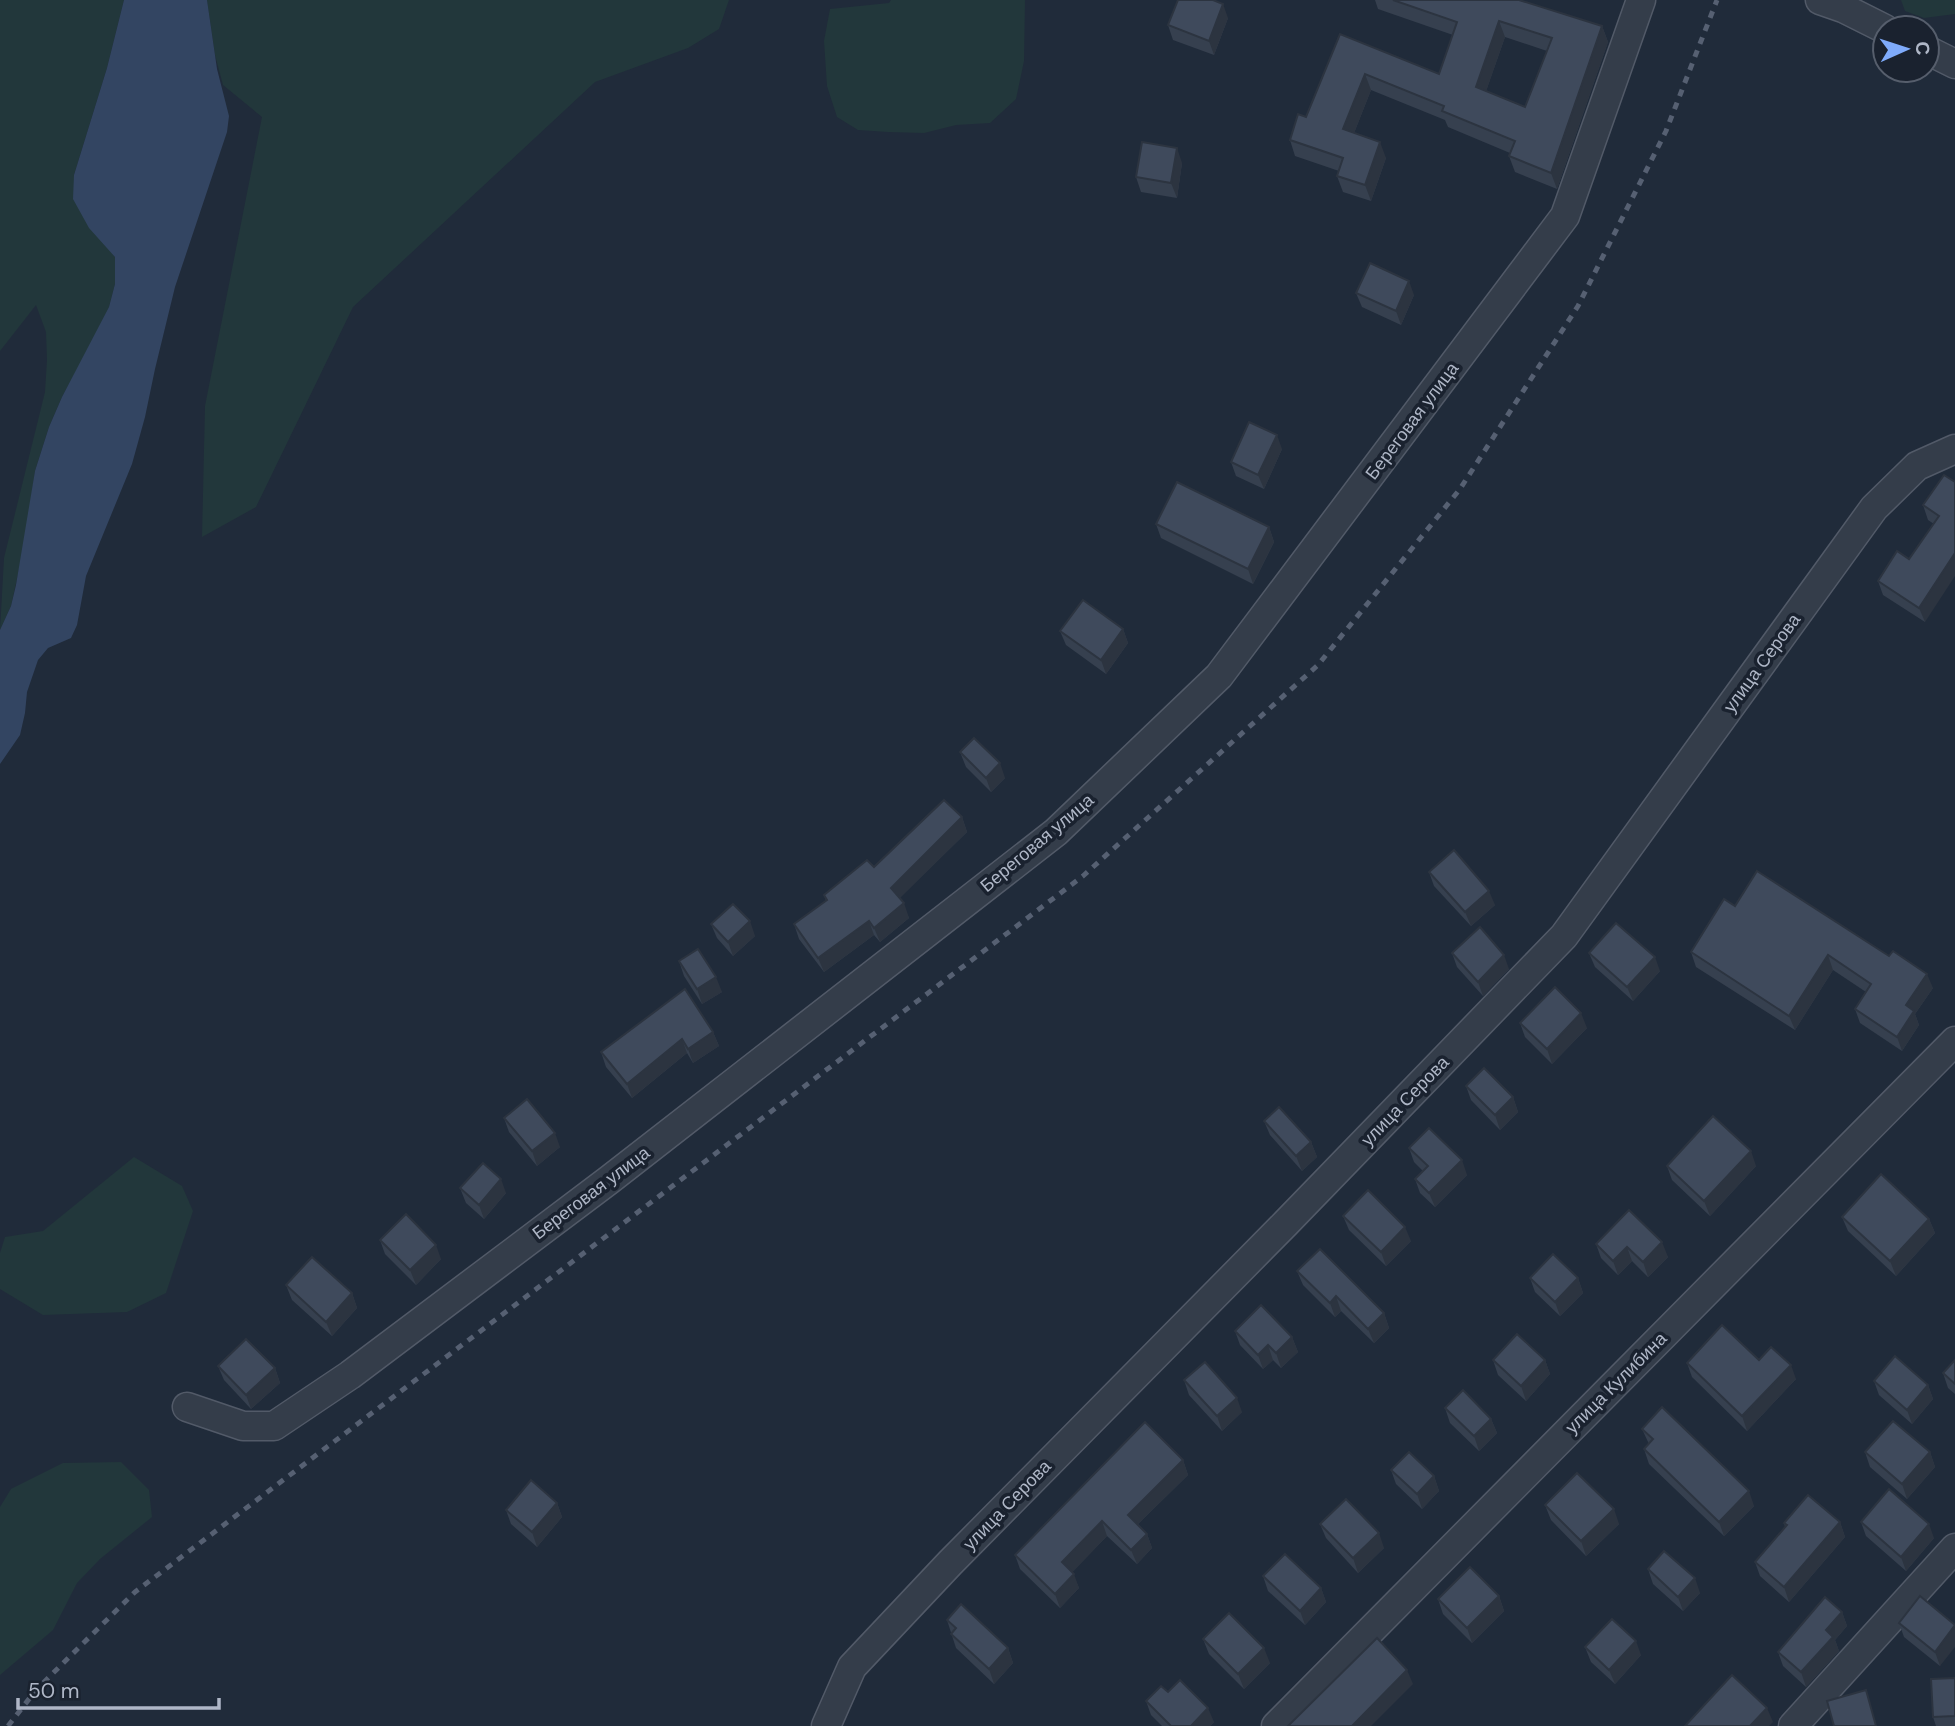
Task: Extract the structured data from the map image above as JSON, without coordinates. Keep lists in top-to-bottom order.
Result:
{
  "streets": {
    "street": ["Береговая улица", "улица Серова", "улица Кулибина"]
  },
  "scale_bar": "50 m",
  "north": "right"
}
